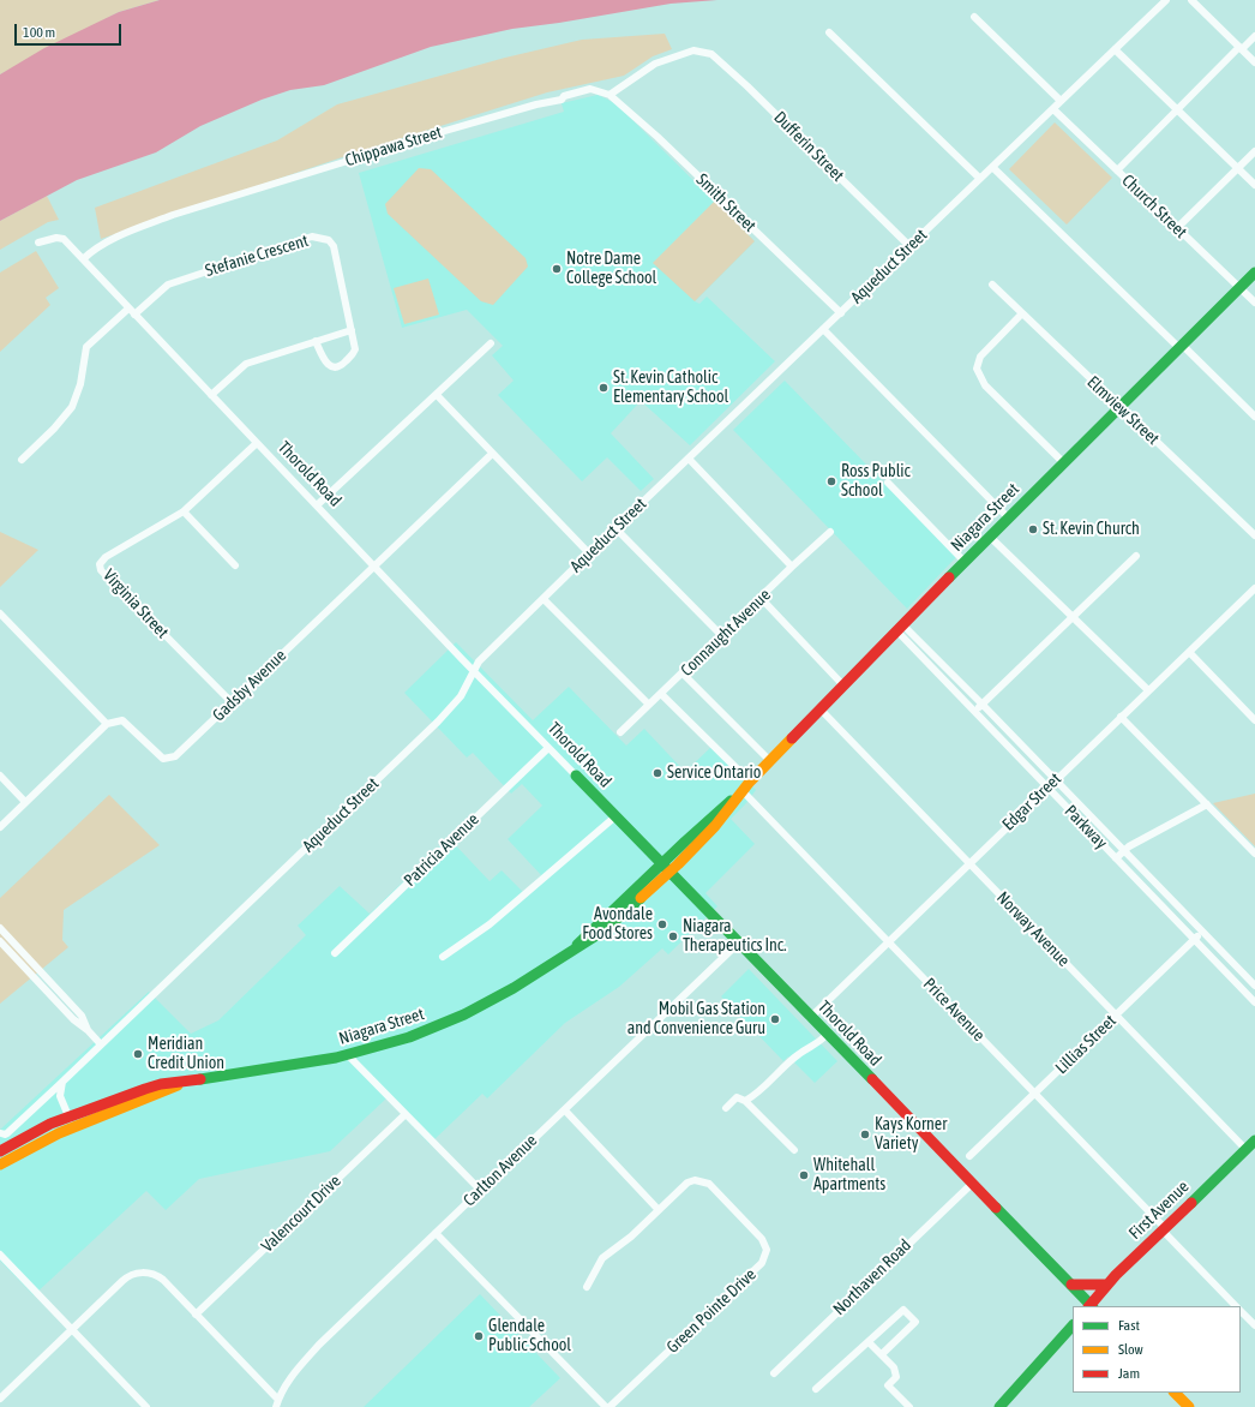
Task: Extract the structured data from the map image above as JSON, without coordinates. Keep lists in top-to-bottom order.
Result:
{
  "streets": {
    "main road": ["Thorold Road", "Niagara Street", "First Avenue"],
    "street": [
      "Chippawa Street",
      "Dufferin Street",
      "Smith Street",
      "Church Street",
      "Stefanie Crescent",
      "Aqueduct Street",
      "Elmview Street",
      "Virginia Street",
      "Connaught Avenue",
      "Gadsby Avenue",
      "Edgar Street",
      "Parkway",
      "Patricia Avenue",
      "Norway Avenue",
      "Price Avenue",
      "Lillias Street",
      "Carlton Avenue",
      "Valencourt Drive",
      "Northaven Road",
      "Green Pointe Drive"
    ]
  },
  "crossings": [
    ["Chippawa Street", "Dufferin Street"],
    ["Chippawa Street", "Smith Street"],
    ["Chippawa Street", "Thorold Road"],
    ["Dufferin Street", "Smith Street"],
    ["Dufferin Street", "Aqueduct Street"],
    ["Smith Street", "Aqueduct Street"],
    ["Church Street", "Aqueduct Street"],
    ["Church Street", "Niagara Street"],
    ["Stefanie Crescent", "Thorold Road"],
    ["Aqueduct Street", "Thorold Road"],
    ["Elmview Street", "Niagara Street"],
    ["Thorold Road", "Niagara Street"],
    ["Thorold Road", "Virginia Street"],
    ["Thorold Road", "Gadsby Avenue"],
    ["Thorold Road", "Edgar Street"],
    ["Thorold Road", "Patricia Avenue"],
    ["Thorold Road", "Carlton Avenue"],
    ["Thorold Road", "First Avenue"],
    ["Thorold Road", "Northaven Road"],
    ["Niagara Street", "Parkway"],
    ["Niagara Street", "Norway Avenue"],
    ["Niagara Street", "Price Avenue"],
    ["Virginia Street", "Gadsby Avenue"],
    ["Edgar Street", "Parkway"],
    ["Edgar Street", "Norway Avenue"],
    ["Edgar Street", "Price Avenue"],
    ["Parkway", "Lillias Street"],
    ["Norway Avenue", "Lillias Street"],
    ["Norway Avenue", "First Avenue"],
    ["Price Avenue", "Lillias Street"],
    ["Price Avenue", "First Avenue"]
  ],
  "places": [
    "Notre Dame College School",
    "St. Kevin Catholic Elementary School",
    "Ross Public School",
    "St. Kevin Church",
    "Service Ontario",
    "Avondale Food Stores",
    "Niagara Therapeutics Inc.",
    "Mobil Gas Station and Convenience Guru",
    "Meridian Credit Union",
    "Kays Korner Variety",
    "Whitehall Apartments",
    "Glendale Public School"
  ],
  "legend": ["Fast", "Slow", "Jam"],
  "scale_bar": "100 m"
}
